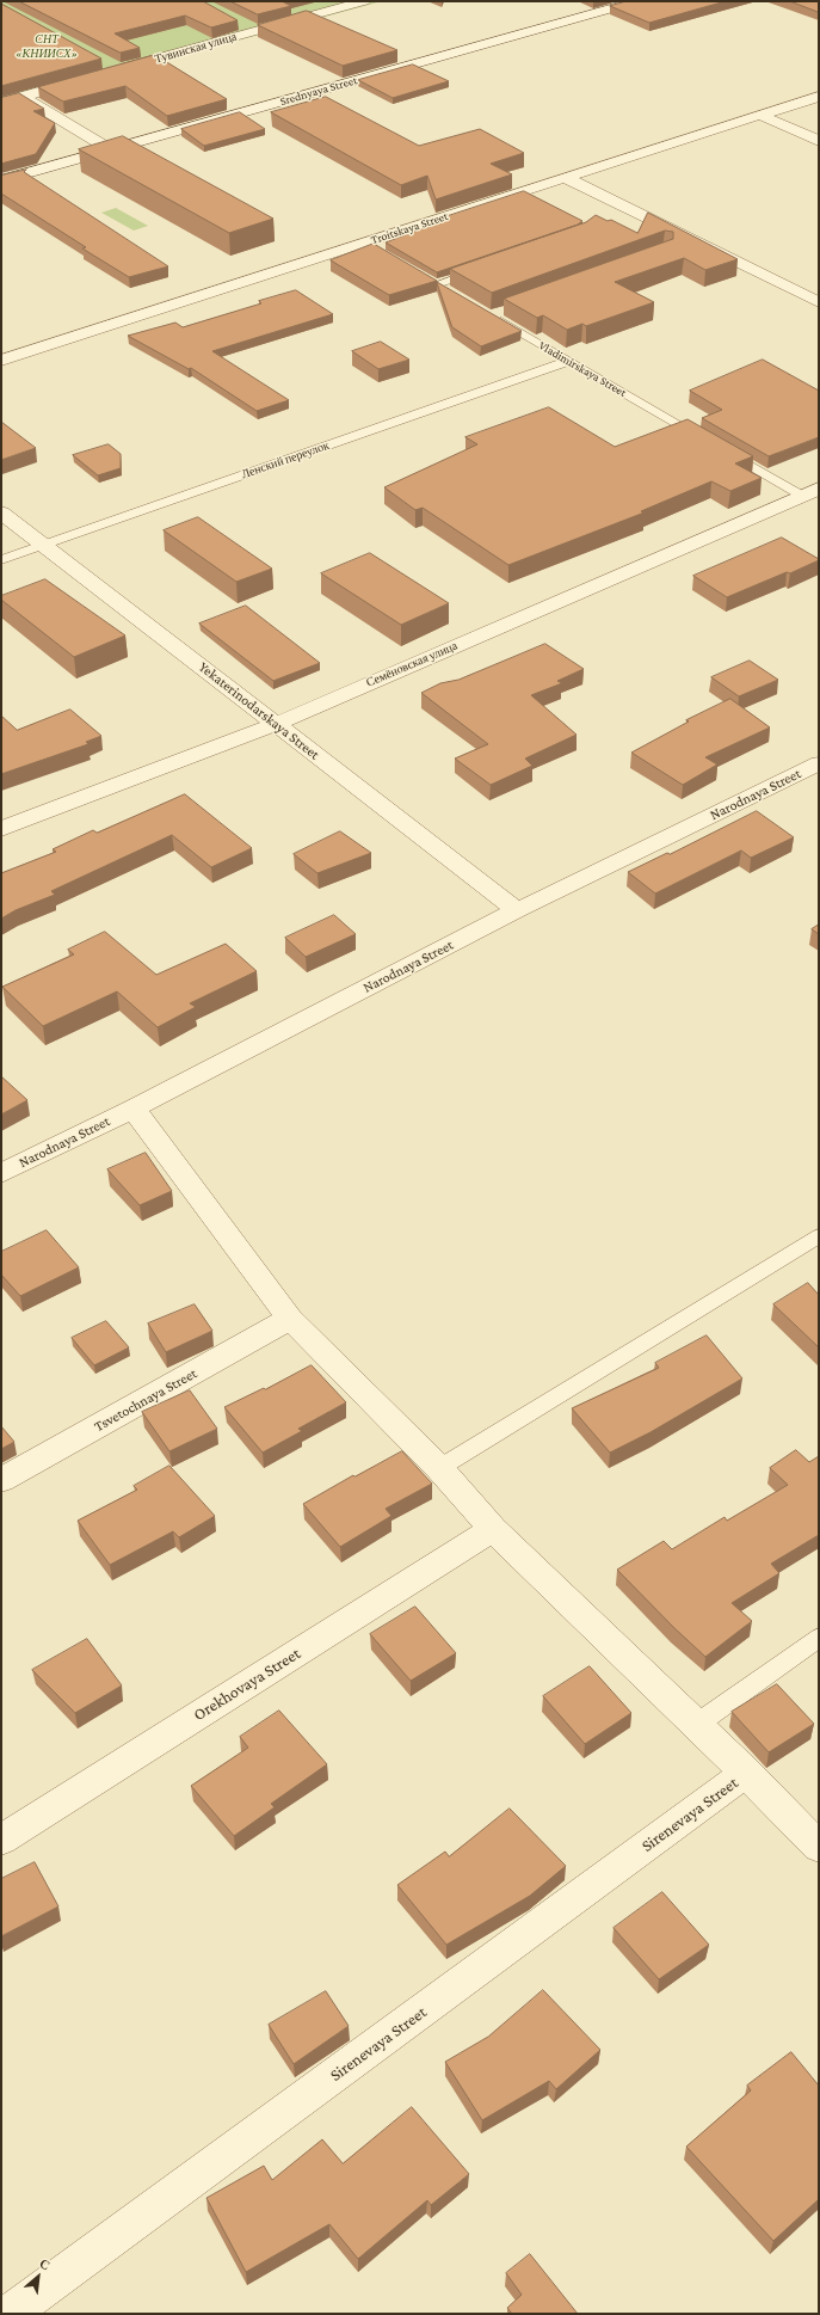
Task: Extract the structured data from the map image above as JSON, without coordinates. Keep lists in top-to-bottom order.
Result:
{
  "streets": {
    "street": [
      "Тувинская улица",
      "Srednyaya Street",
      "Troitskaya Street",
      "Семёновская улица",
      "Yekaterinodarskaya Street",
      "Narodnaya Street",
      "Tsvetochnaya Street",
      "Orekhovaya Street",
      "Sirenevaya Street"
    ],
    "lane": ["Vladimirskaya Street", "Ленский переулок"]
  },
  "crossings": [
    ["Vladimirskaya Street", "Ленский переулок"],
    ["Ленский переулок", "Yekaterinodarskaya Street"],
    ["Семёновская улица", "Yekaterinodarskaya Street"],
    ["Yekaterinodarskaya Street", "Narodnaya Street"]
  ],
  "parks": ["СНТ «КНИИСХ»"],
  "north": "top right"
}
